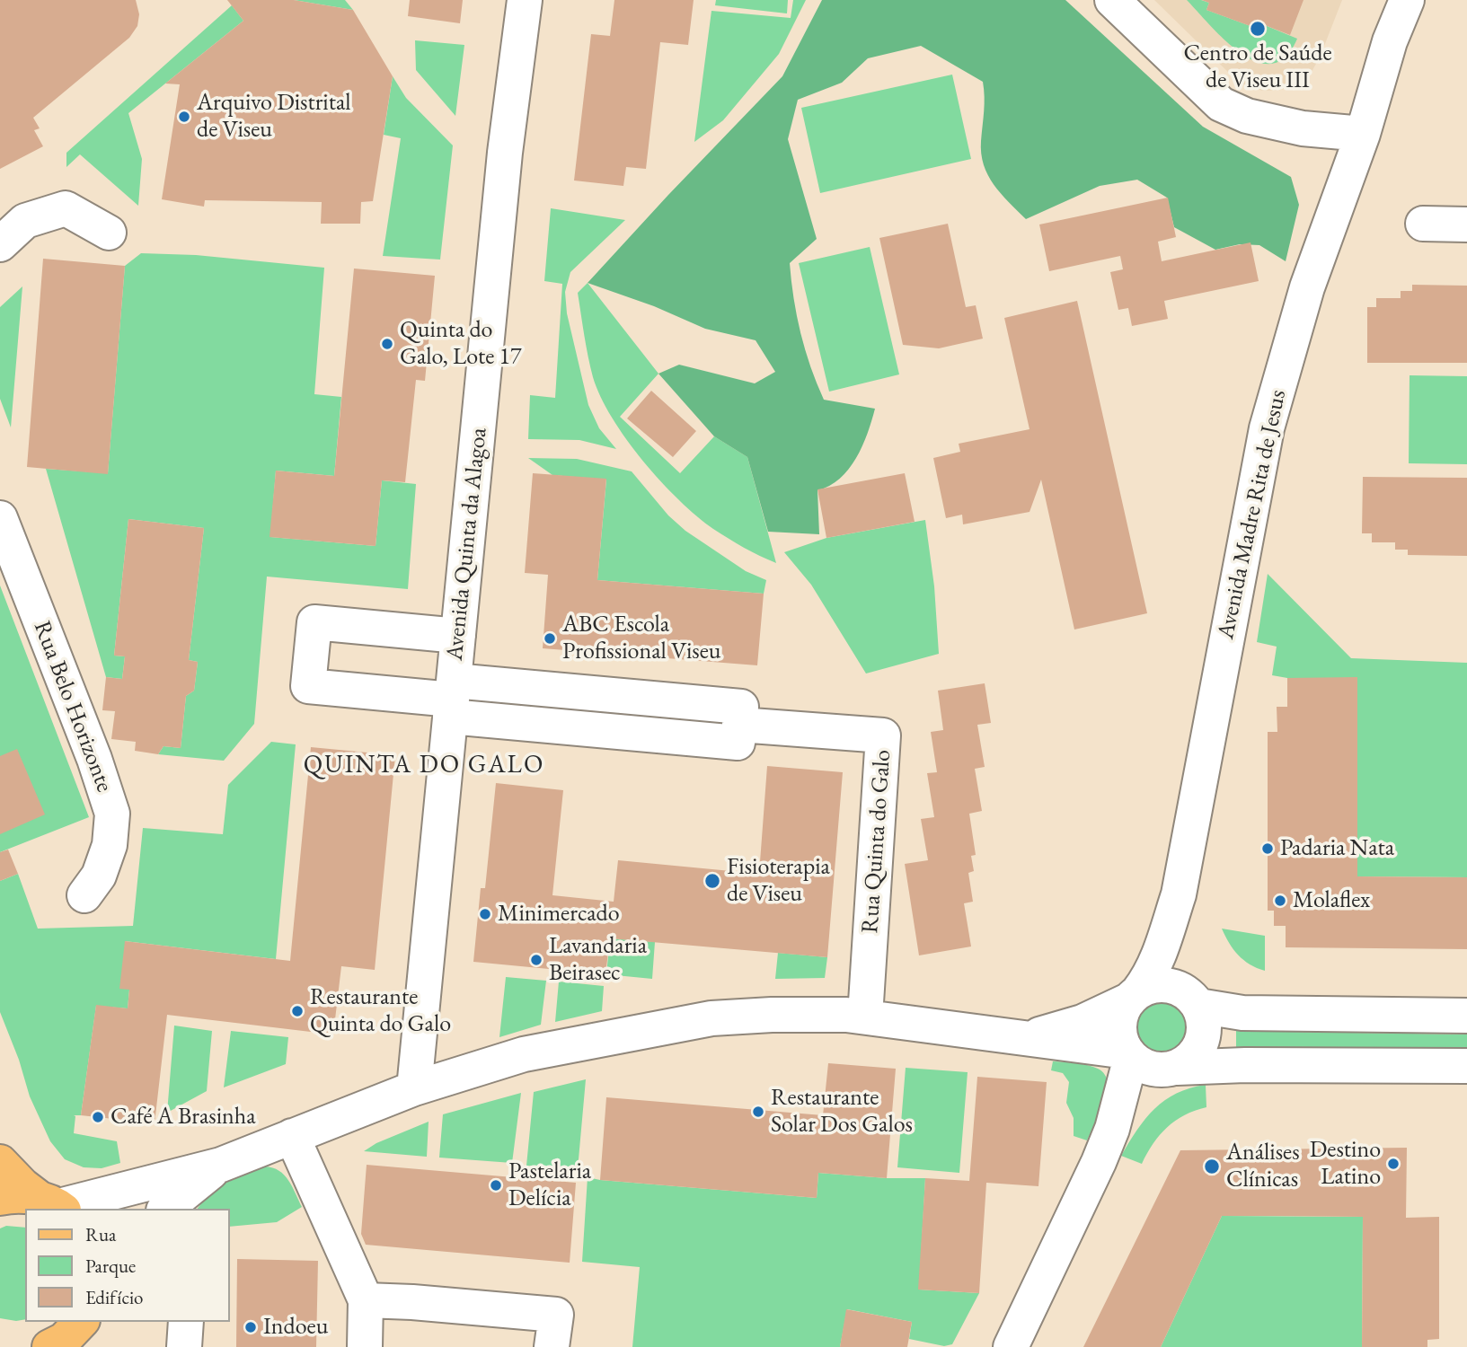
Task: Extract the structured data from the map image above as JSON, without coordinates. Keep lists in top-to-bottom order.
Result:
{
  "streets": {
    "street": [
      "Avenida Madre Rita de Jesus",
      "Avenida Quinta da Alagoa",
      "Rua Belo Horizonte",
      "Rua Quinta do Galo"
    ]
  },
  "crossings": [
    ["Avenida Quinta da Alagoa", "Rua Quinta do Galo"]
  ],
  "districts": ["QUINTA DO GALO"],
  "places": [
    "Centro de Saúde de Viseu III",
    "Arquivo Distrital de Viseu",
    "Quinta do Galo, Lote 17",
    "ABC Escola Profissional Viseu",
    "Padaria Nata",
    "Fisioterapia de Viseu",
    "Molaflex",
    "Minimercado",
    "Lavandaria Beirasec",
    "Restaurante Quinta do Galo",
    "Restaurante Solar Dos Galos",
    "Café A Brasinha",
    "Destino Latino",
    "Análises Clínicas",
    "Pastelaria Delícia",
    "Indoeu"
  ],
  "legend": ["Rua", "Parque", "Edifício"]
}
